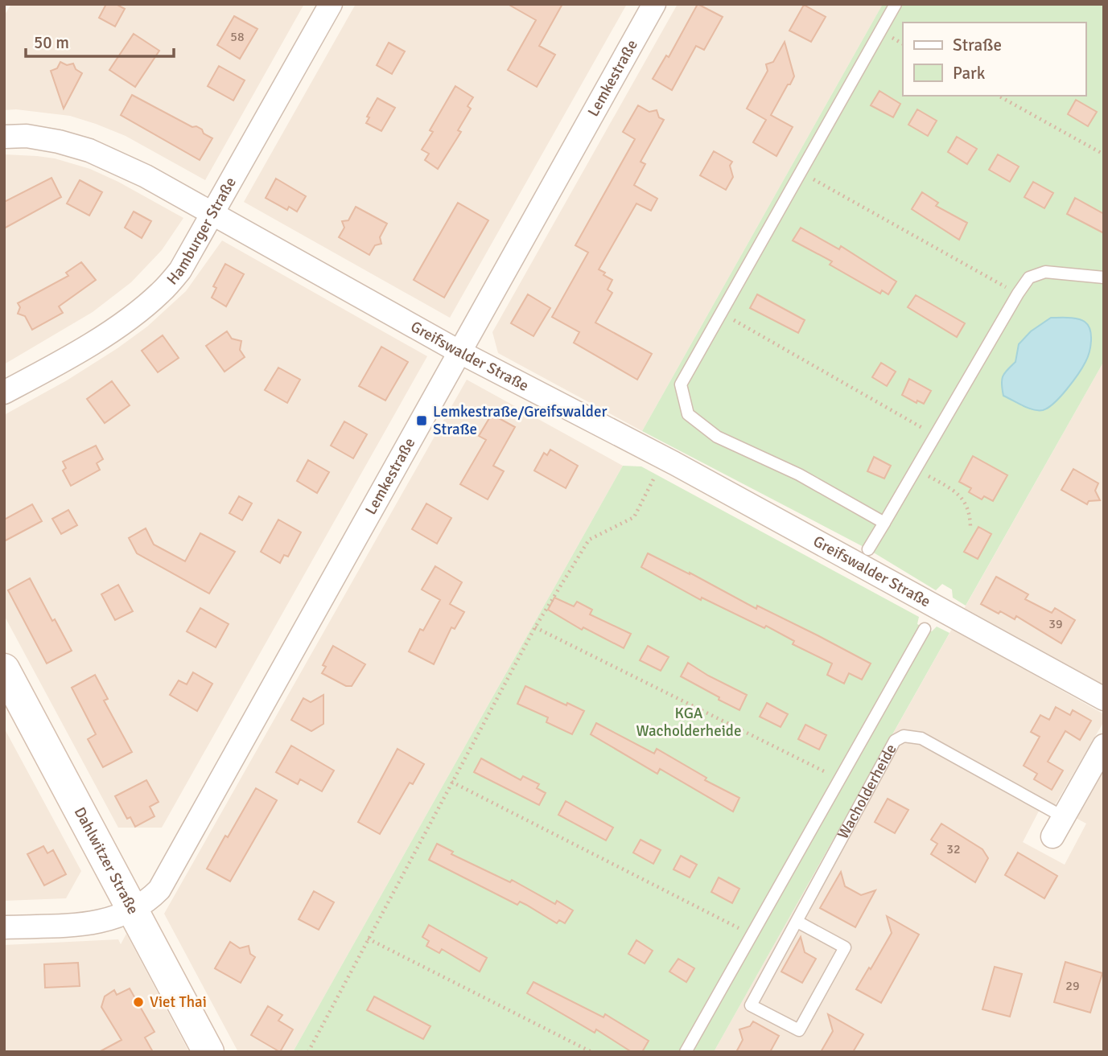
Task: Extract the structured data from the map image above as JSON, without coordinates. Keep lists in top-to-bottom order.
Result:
{
  "streets": {
    "main road": ["Dahlwitzer Straße"],
    "street": ["Lemkestraße", "Hamburger Straße", "Greifswalder Straße"],
    "lane": ["Wacholderheide"]
  },
  "crossings": [
    ["Lemkestraße", "Greifswalder Straße"],
    ["Lemkestraße", "Dahlwitzer Straße"],
    ["Hamburger Straße", "Greifswalder Straße"]
  ],
  "parks": ["KGA Wacholderheide"],
  "places": {
    "transit": ["Lemkestraße/Greifswalder Straße"],
    "other": ["Viet Thai"]
  },
  "house_numbers": [
    "58",
    "39",
    "32",
    "29"
  ],
  "legend": ["Straße", "Park"],
  "scale_bar": "50 m"
}
